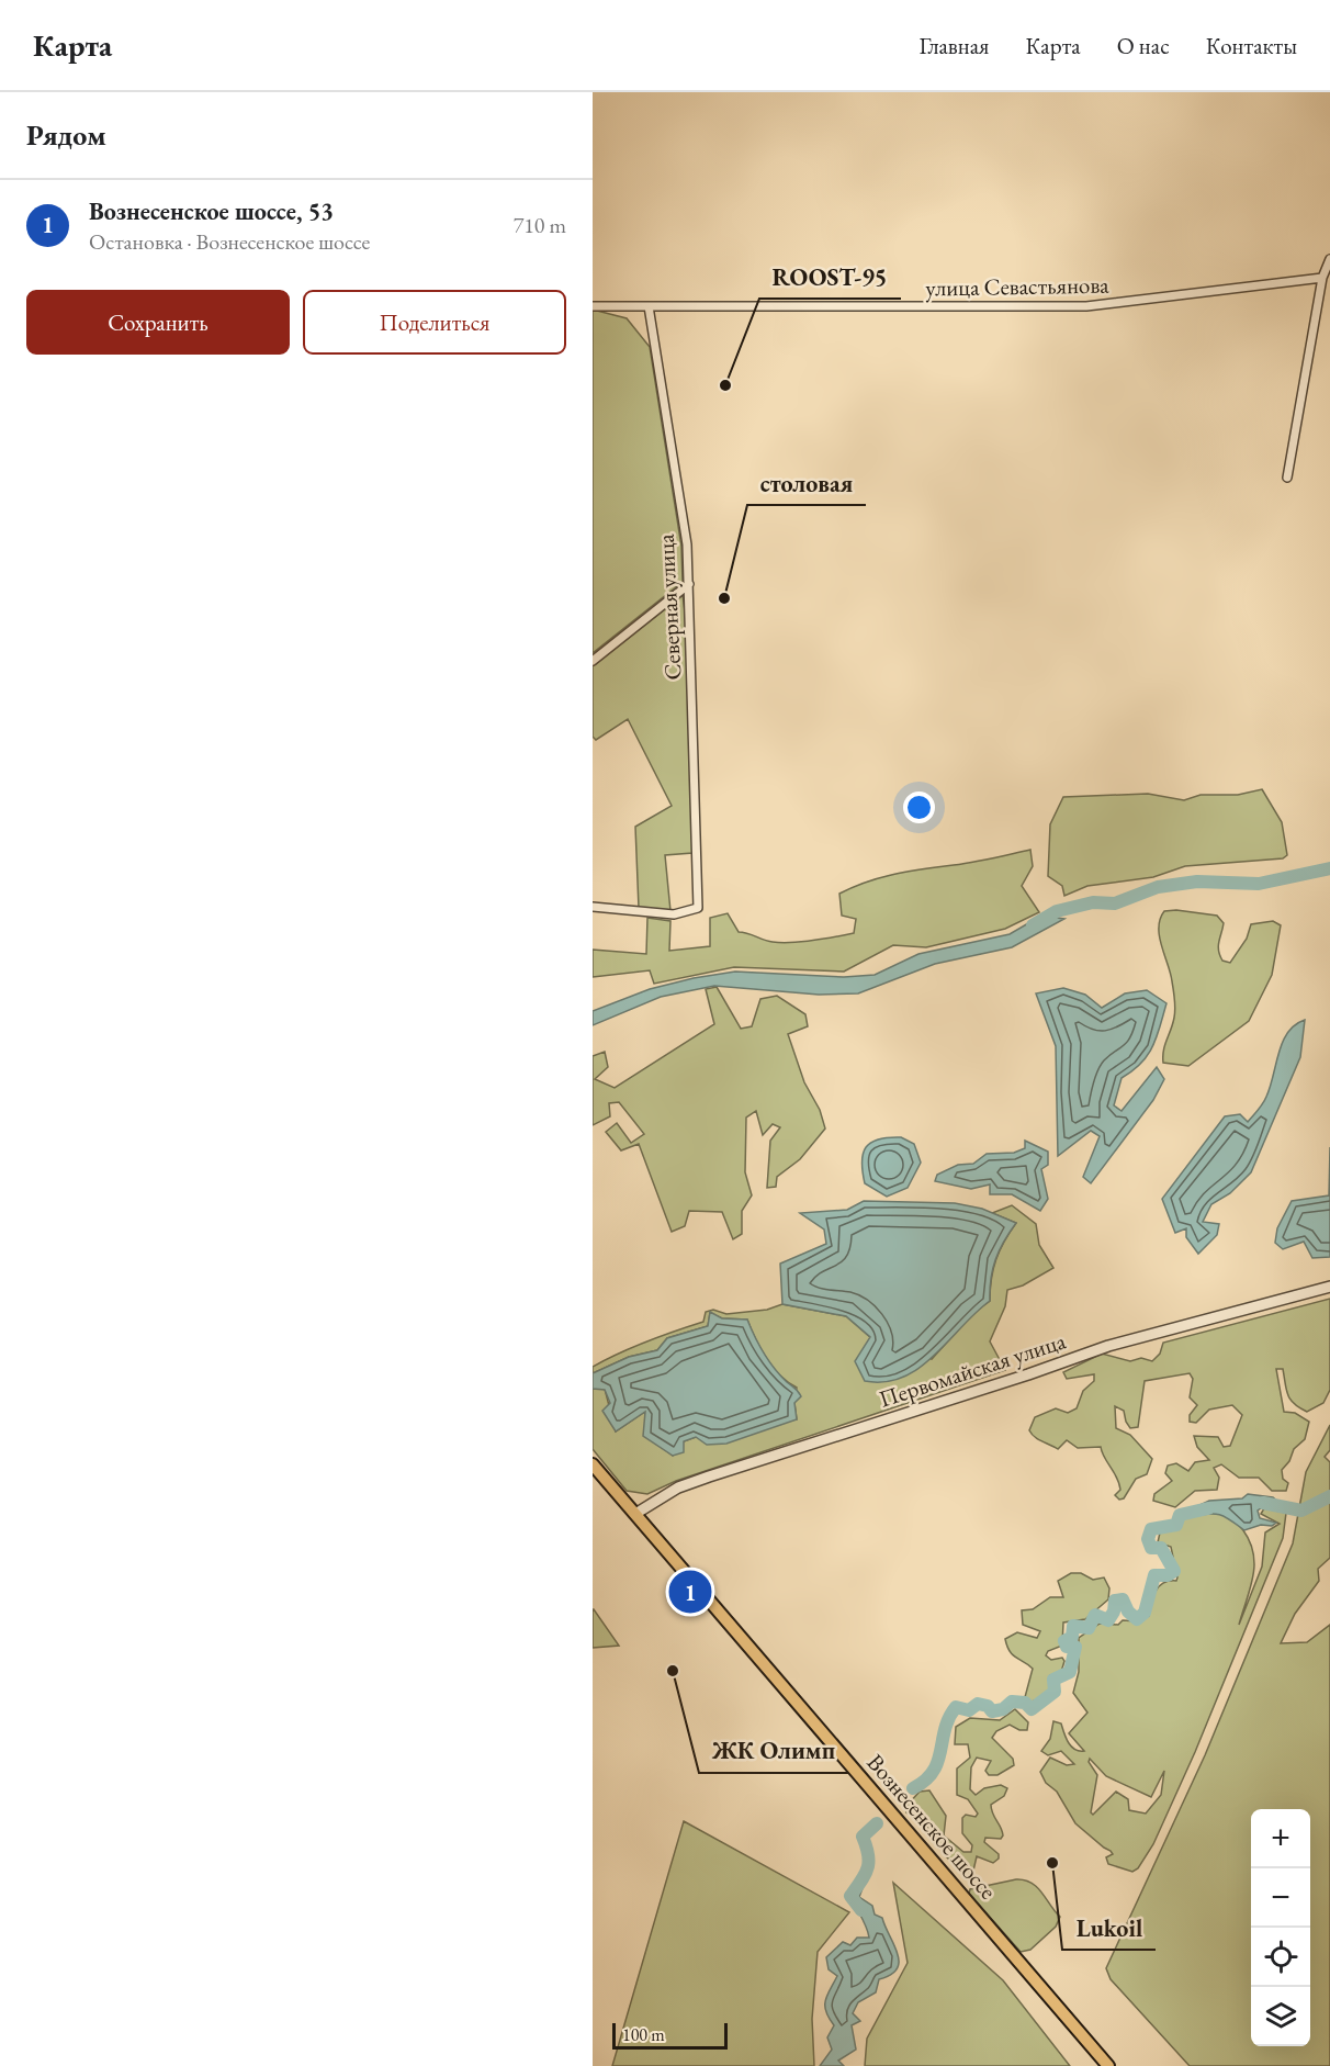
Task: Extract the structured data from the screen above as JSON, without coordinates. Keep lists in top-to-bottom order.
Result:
{
  "streets": {
    "main road": ["Вознесенское шоссе"],
    "street": ["улица Севастьянова", "Северная улица", "Первомайская улица"]
  },
  "crossings": [
    ["улица Севастьянова", "Северная улица"],
    ["Первомайская улица", "Вознесенское шоссе"]
  ],
  "places": [
    "ROOST-95",
    "столовая",
    "ЖК Олимп",
    "Lukoil"
  ],
  "scale_bar": "100 m",
  "page": {
    "header": "Карта",
    "nav": [
      "Главная",
      "Карта",
      "О нас",
      "Контакты"
    ],
    "heading": "Рядом",
    "list": [
      {
        "mark": "1",
        "name": "Вознесенское шоссе, 53",
        "note": "Остановка · Вознесенское шоссе",
        "value": "710 m"
      }
    ],
    "buttons": ["Сохранить", "Поделиться"],
    "pins": "1",
    "map_buttons": ["+", "−"],
    "scale": "100 m"
  }
}
